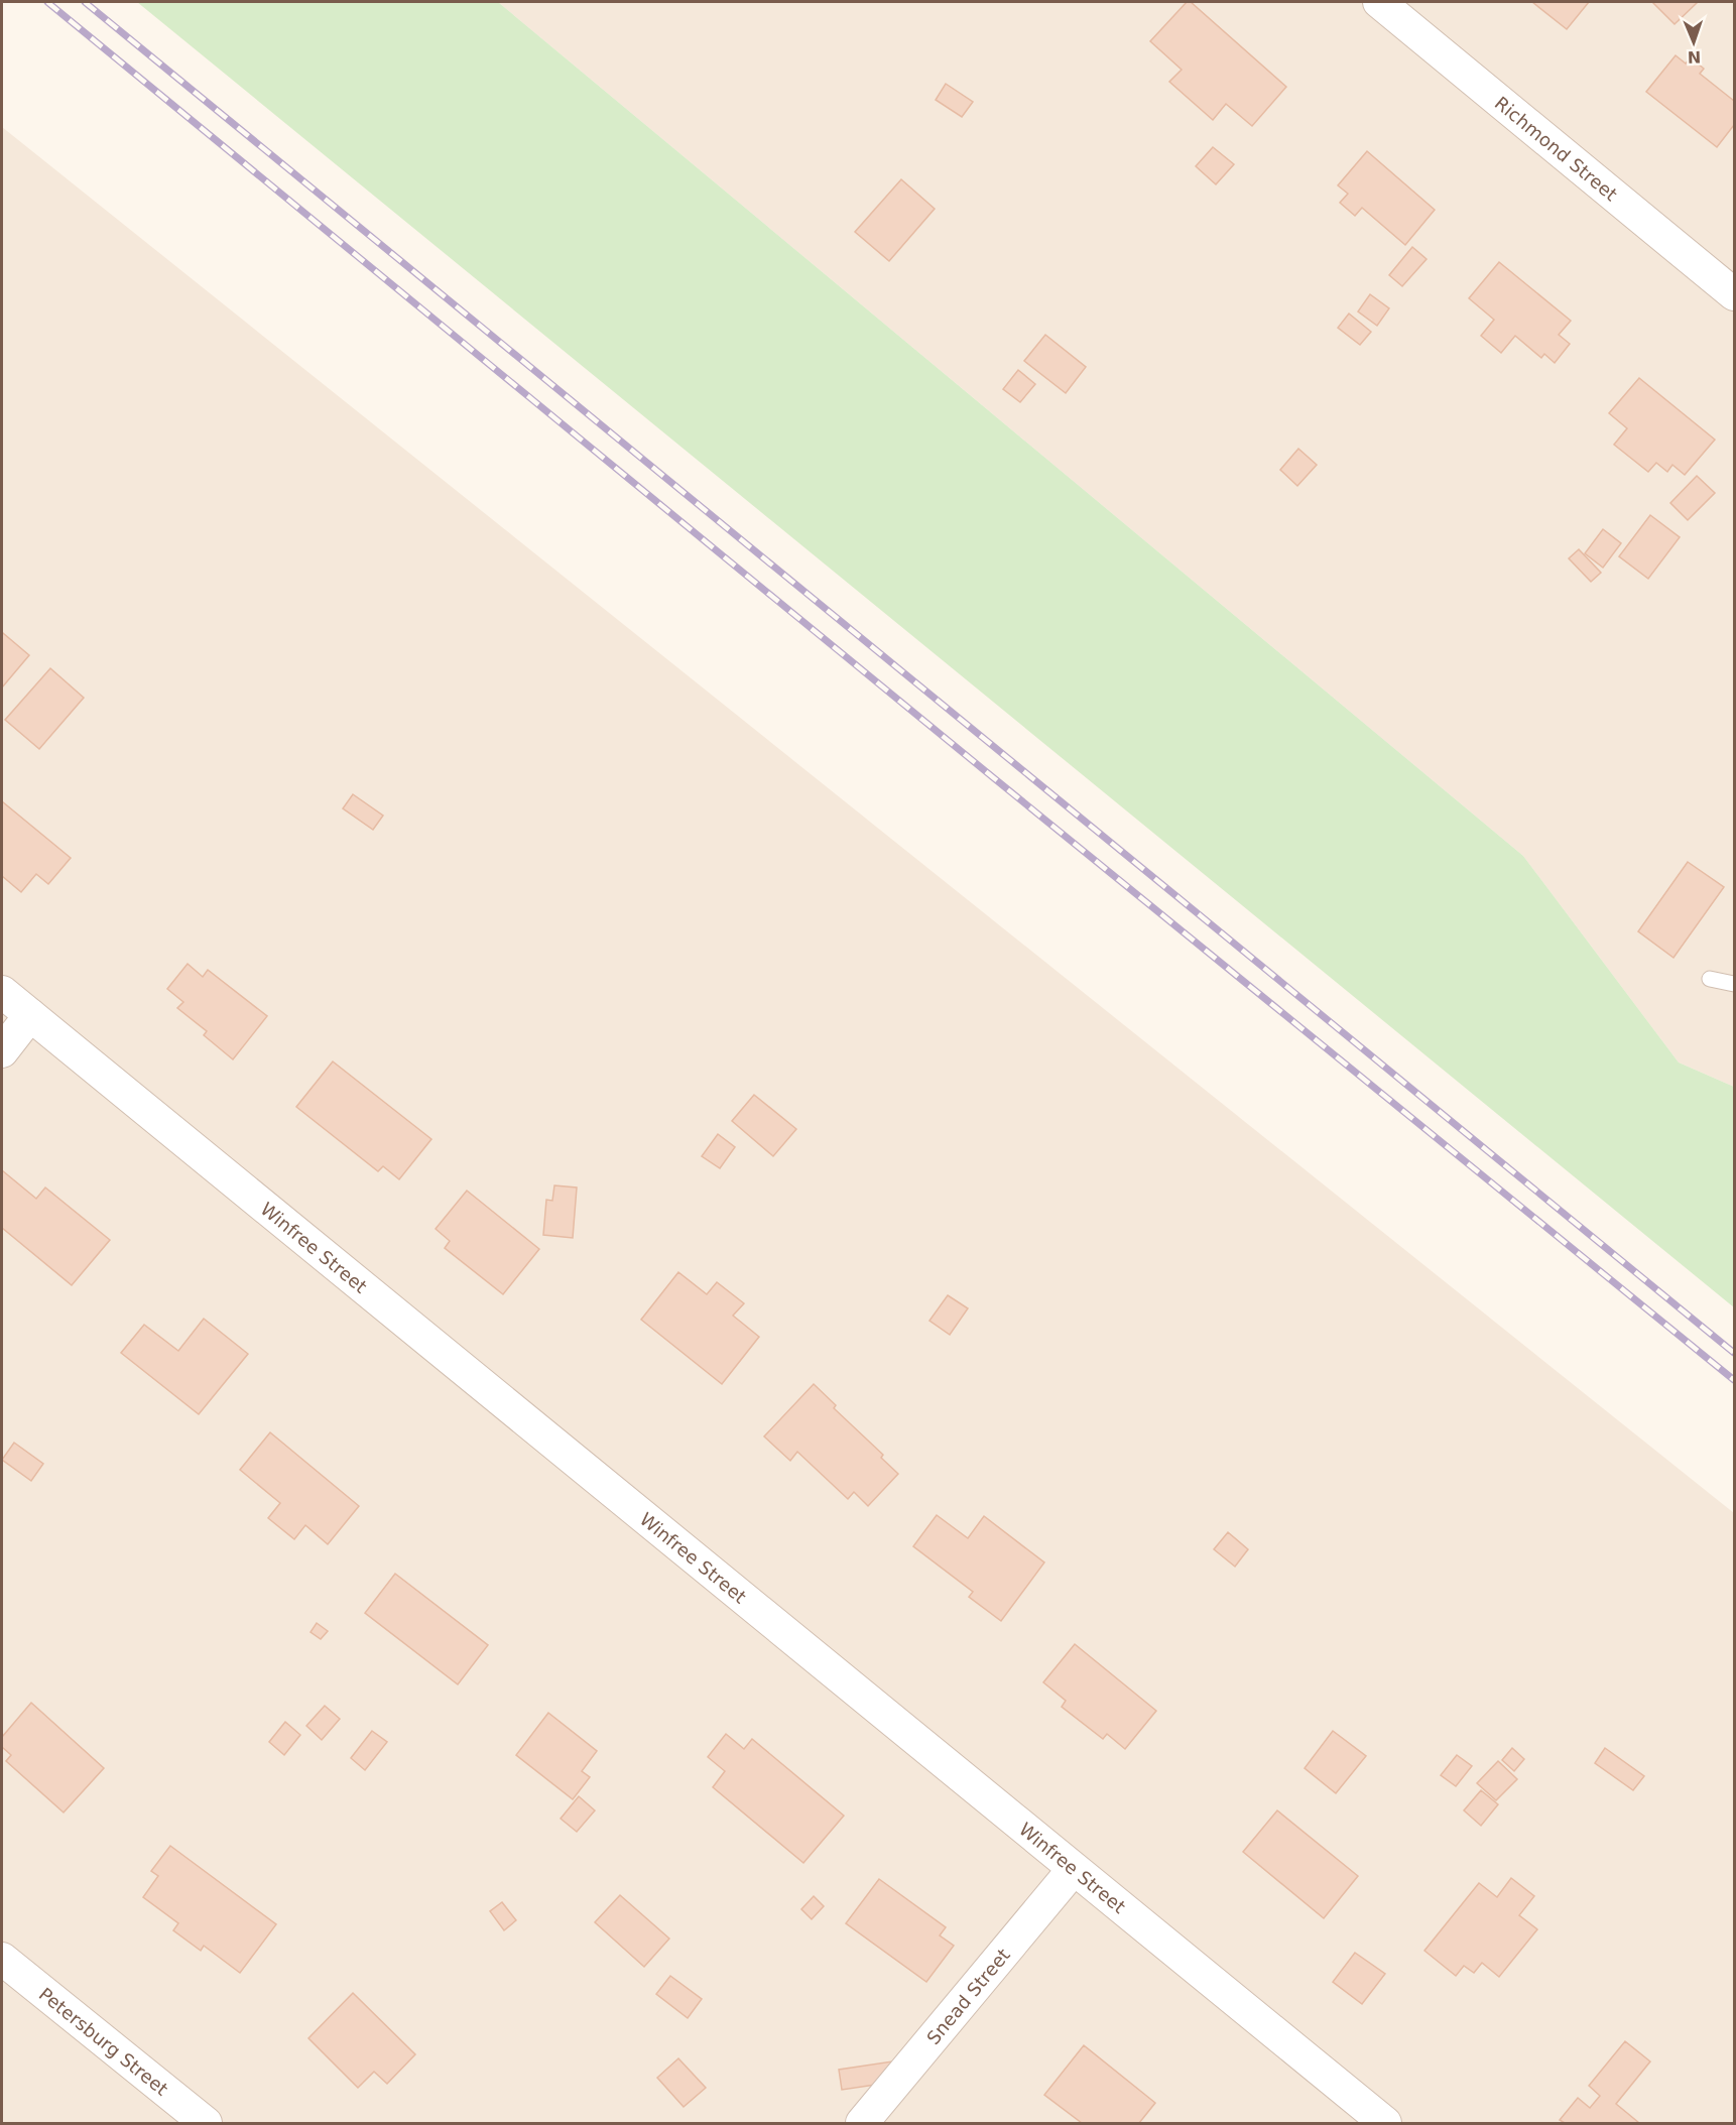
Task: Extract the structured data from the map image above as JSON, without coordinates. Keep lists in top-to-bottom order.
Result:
{
  "streets": {
    "street": [
      "Richmond Street",
      "Winfree Street",
      "Snead Street",
      "Petersburg Street"
    ]
  },
  "crossings": [
    ["Winfree Street", "Snead Street"]
  ],
  "north": "bottom"
}
